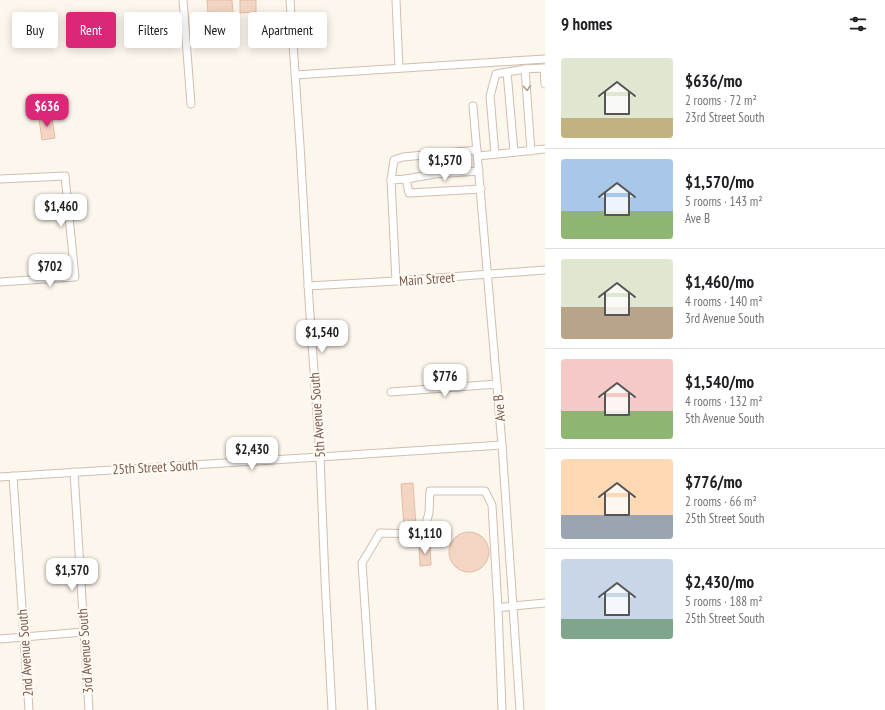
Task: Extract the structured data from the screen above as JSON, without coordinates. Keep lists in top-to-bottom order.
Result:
{
  "streets": {
    "street": [
      "Main Street",
      "Ave B",
      "5th Avenue South",
      "25th Street South",
      "3rd Avenue South",
      "2nd Avenue South"
    ]
  },
  "crossings": [
    ["Main Street", "Ave B"],
    ["Main Street", "5th Avenue South"],
    ["Ave B", "25th Street South"],
    ["5th Avenue South", "25th Street South"],
    ["25th Street South", "3rd Avenue South"],
    ["25th Street South", "2nd Avenue South"]
  ],
  "page": {
    "heading": "9 homes",
    "chip": [
      "Buy",
      "Rent",
      "Filters",
      "New",
      "Apartment"
    ],
    "list": [
      {
        "name": "$636/mo",
        "note": "2 rooms · 72 m² · 23rd Street South"
      },
      {
        "name": "$1,570/mo",
        "note": "5 rooms · 143 m² · Ave B"
      },
      {
        "name": "$1,460/mo",
        "note": "4 rooms · 140 m² · 3rd Avenue South"
      },
      {
        "name": "$1,540/mo",
        "note": "4 rooms · 132 m² · 5th Avenue South"
      },
      {
        "name": "$776/mo",
        "note": "2 rooms · 66 m² · 25th Street South"
      },
      {
        "name": "$2,430/mo",
        "note": "5 rooms · 188 m² · 25th Street South"
      }
    ],
    "price": [
      "$636",
      "$1,570",
      "$1,460",
      "$702",
      "$1,540",
      "$776",
      "$2,430",
      "$1,110",
      "$1,570"
    ]
  }
}
